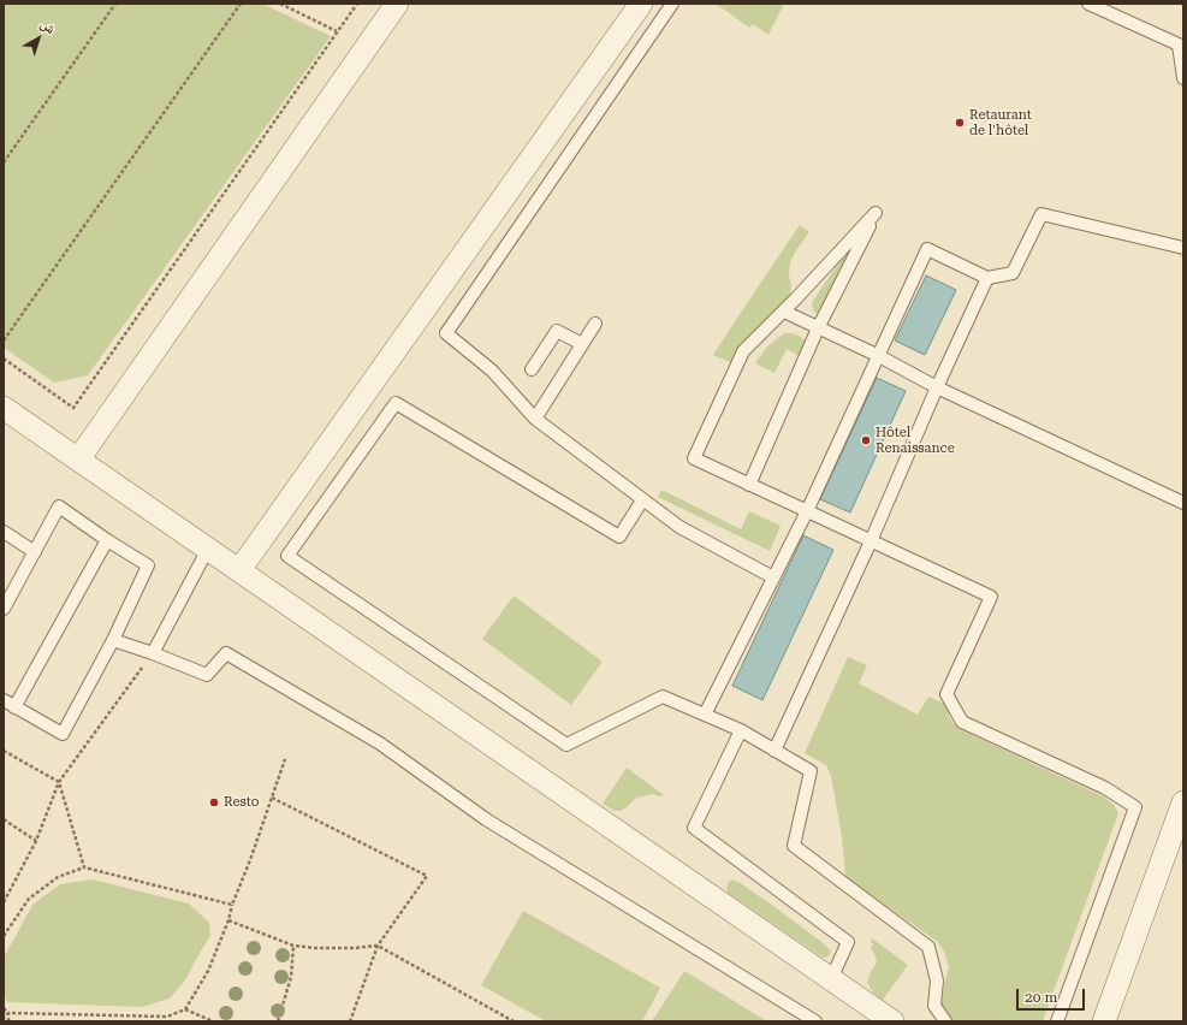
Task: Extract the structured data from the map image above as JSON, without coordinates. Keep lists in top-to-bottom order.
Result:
{
  "places": ["Retaurant de l'hôtel", "Hôtel Renaissance", "Resto"],
  "scale_bar": "20 m",
  "north": "top right"
}
